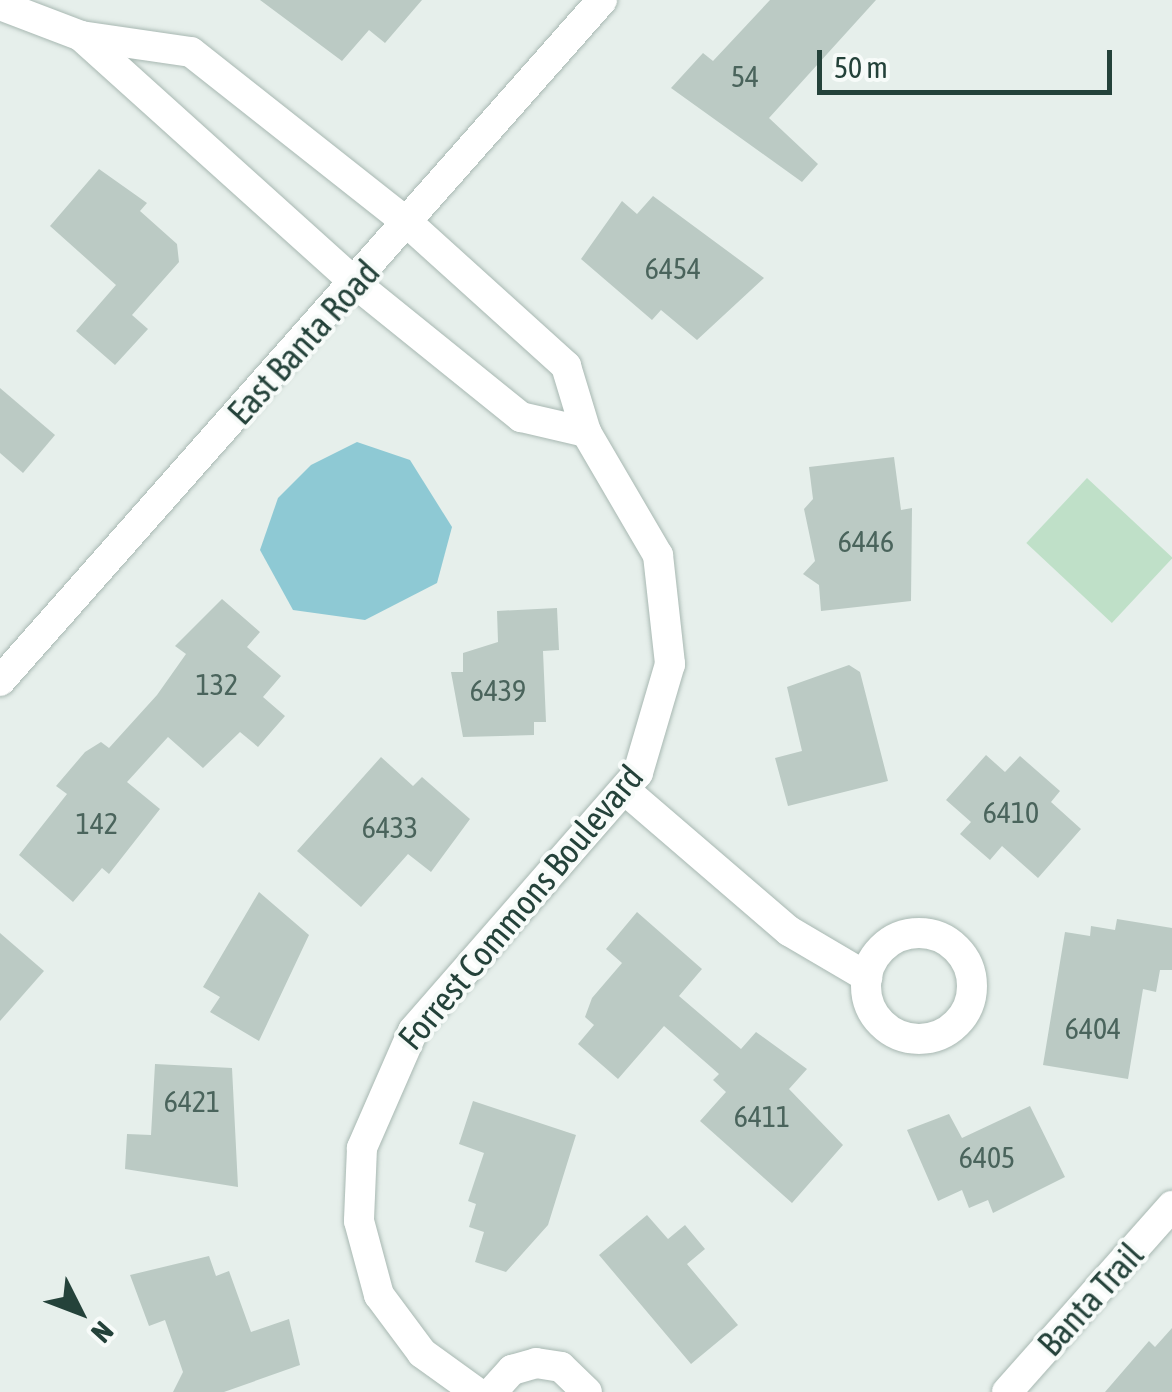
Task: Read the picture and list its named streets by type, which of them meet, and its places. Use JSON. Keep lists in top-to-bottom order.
{
  "streets": {
    "street": ["East Banta Road", "Forrest Commons Boulevard", "Banta Trail"]
  },
  "crossings": [
    ["East Banta Road", "Forrest Commons Boulevard"]
  ],
  "house_numbers": [
    "54",
    "6454",
    "6446",
    "132",
    "6439",
    "6410",
    "142",
    "6433",
    "6404",
    "6421",
    "6411",
    "6405"
  ],
  "scale_bar": "50 m",
  "north": "bottom right"
}
